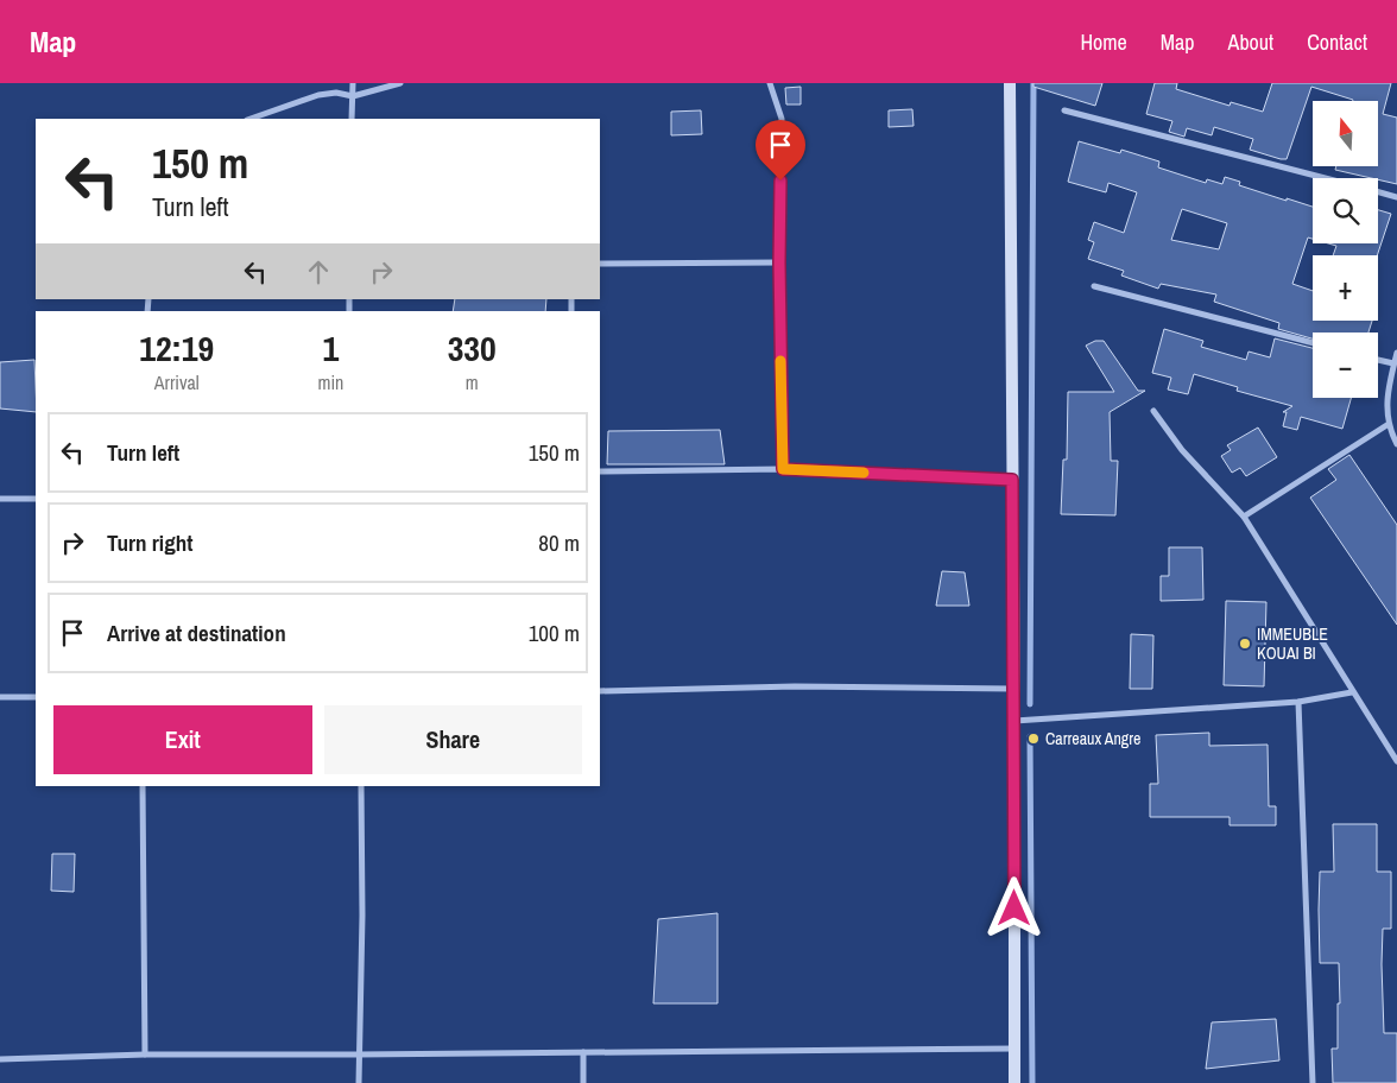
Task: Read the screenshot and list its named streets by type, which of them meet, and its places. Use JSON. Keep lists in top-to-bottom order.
{
  "places": ["IMMEUBLE KOUAI BI", "Carreaux Angre"],
  "north": "top",
  "page": {
    "header": "Map",
    "nav": [
      "Home",
      "Map",
      "About",
      "Contact"
    ],
    "map_buttons": ["+", "−"],
    "turn": ["150 m", "Turn left"],
    "eta": [
      "12:19",
      "Arrival",
      "1",
      "min",
      "330",
      "m"
    ],
    "list": [
      {
        "name": "Turn left",
        "value": "150 m"
      },
      {
        "name": "Turn right",
        "value": "80 m"
      },
      {
        "name": "Arrive at destination",
        "value": "100 m"
      }
    ],
    "buttons": ["Exit", "Share"]
  }
}
